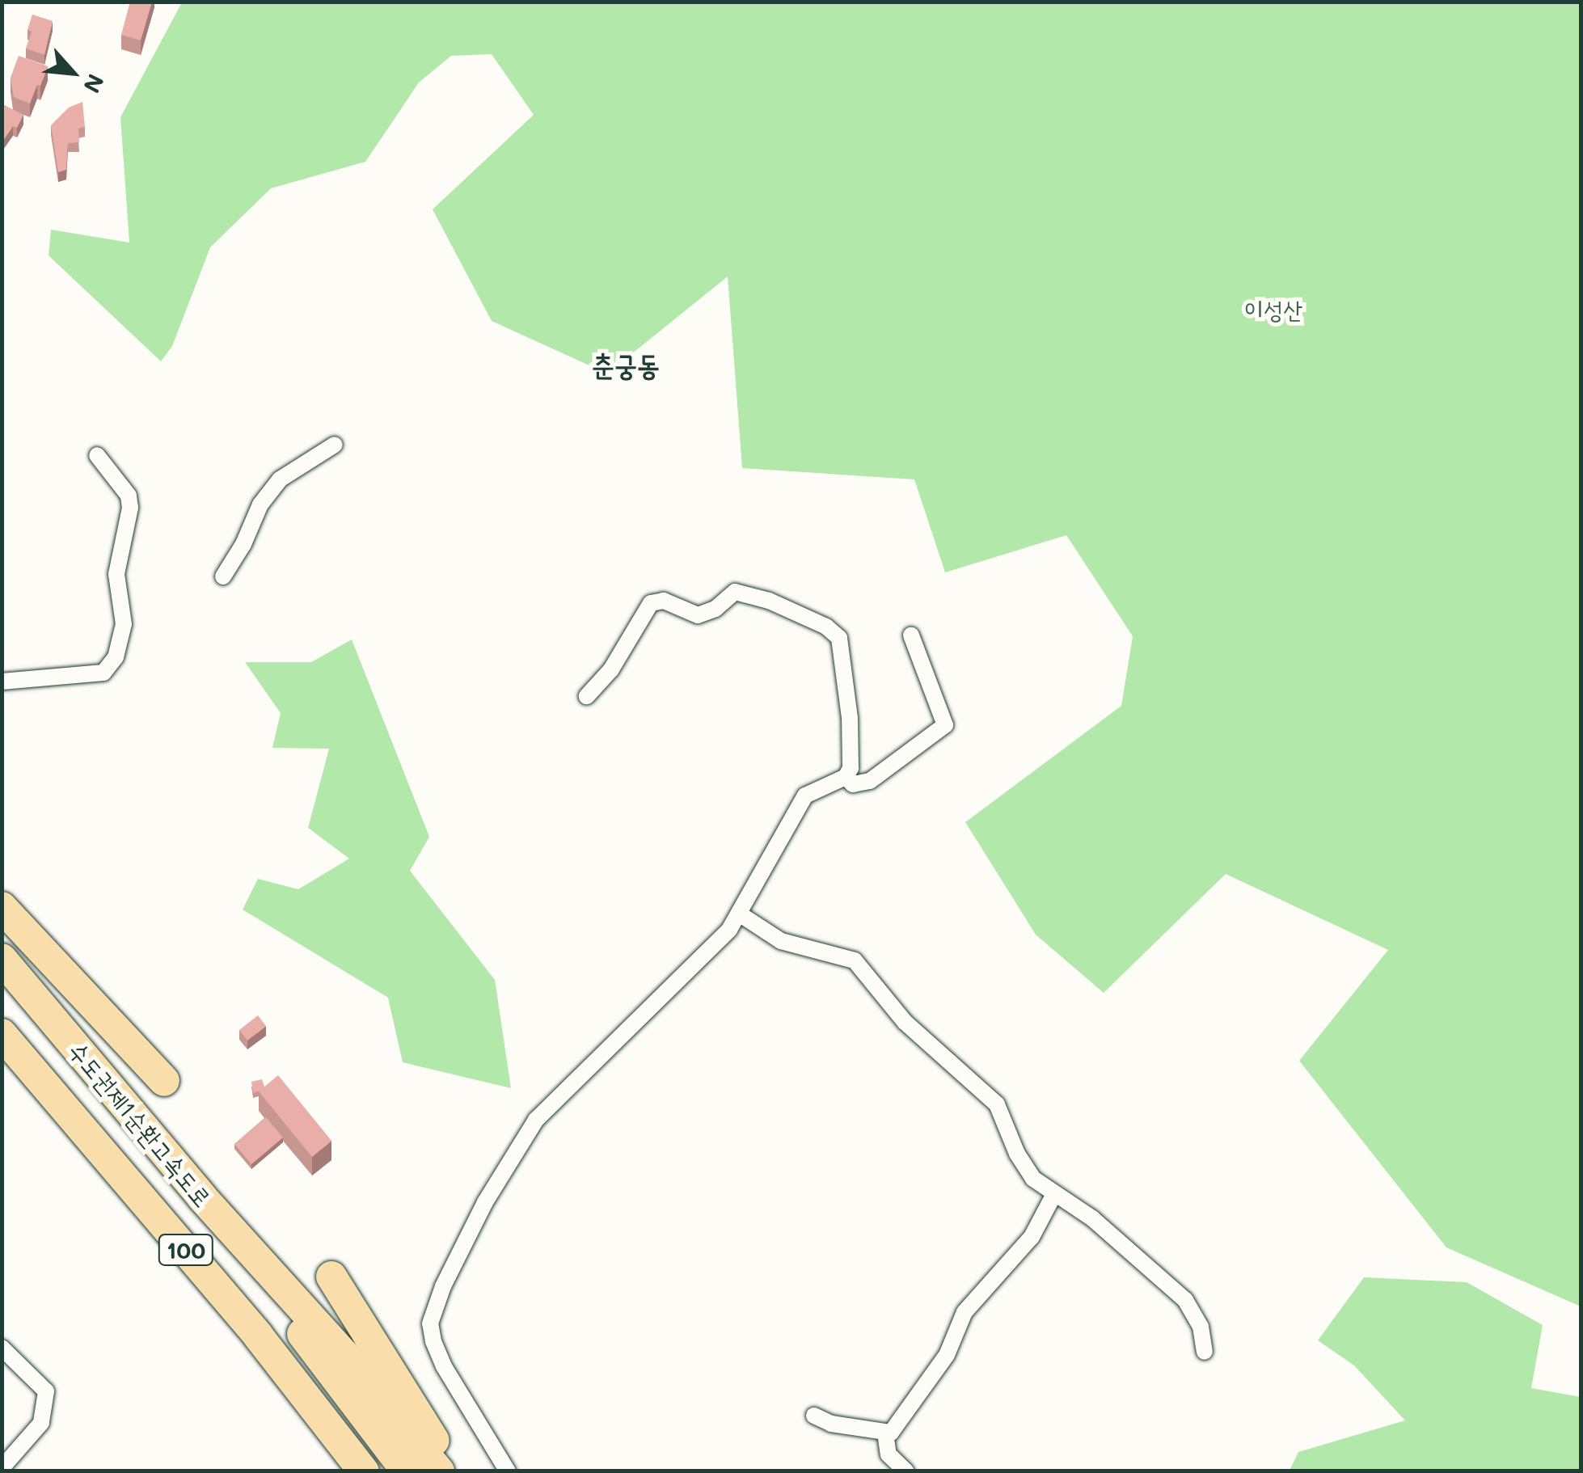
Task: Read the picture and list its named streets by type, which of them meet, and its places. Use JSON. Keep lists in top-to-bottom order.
{
  "streets": {
    "highway": ["수도권제1순환고속도로", "100"]
  },
  "districts": ["춘궁동"],
  "parks": ["이성산"],
  "north": "bottom right"
}
